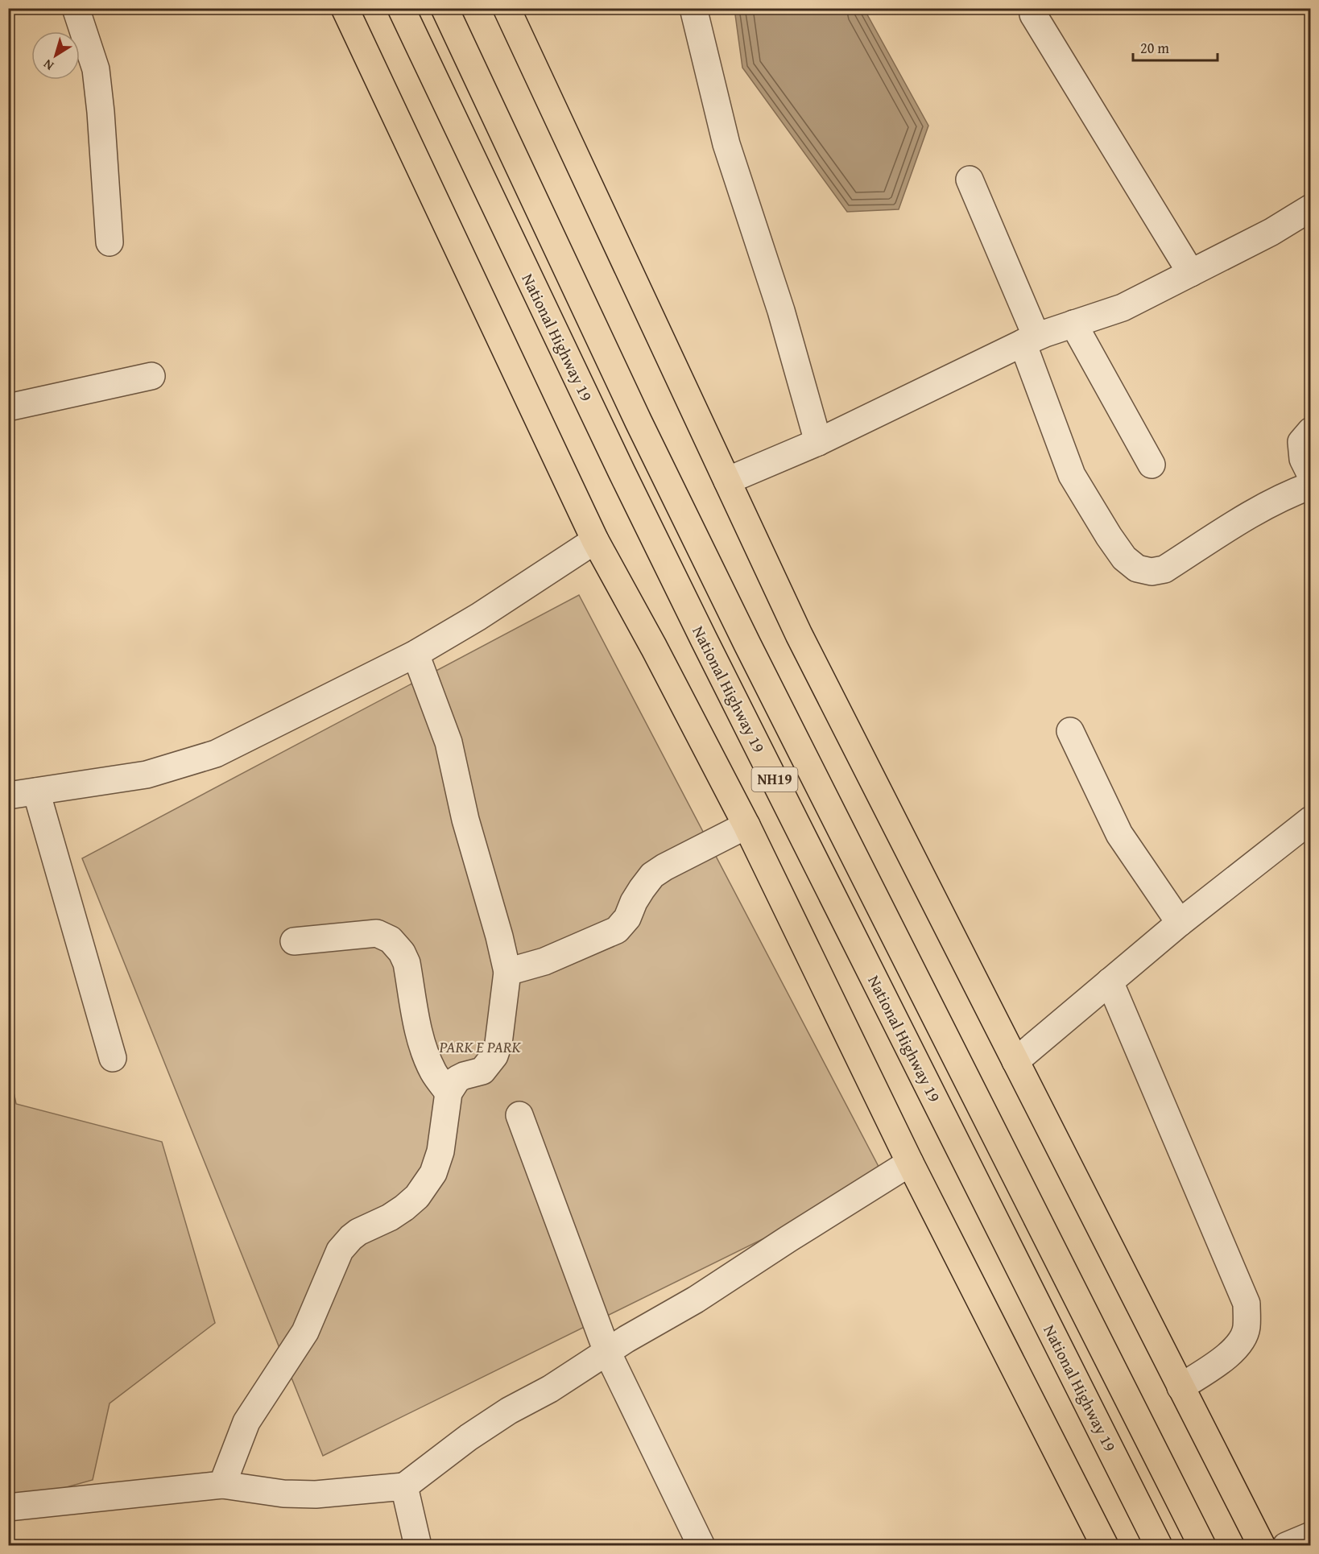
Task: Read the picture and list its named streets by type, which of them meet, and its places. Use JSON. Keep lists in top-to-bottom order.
{
  "streets": {
    "main road": ["National Highway 19", "NH19"]
  },
  "parks": ["PARK E PARK"],
  "scale_bar": "20 m",
  "north": "bottom left"
}
